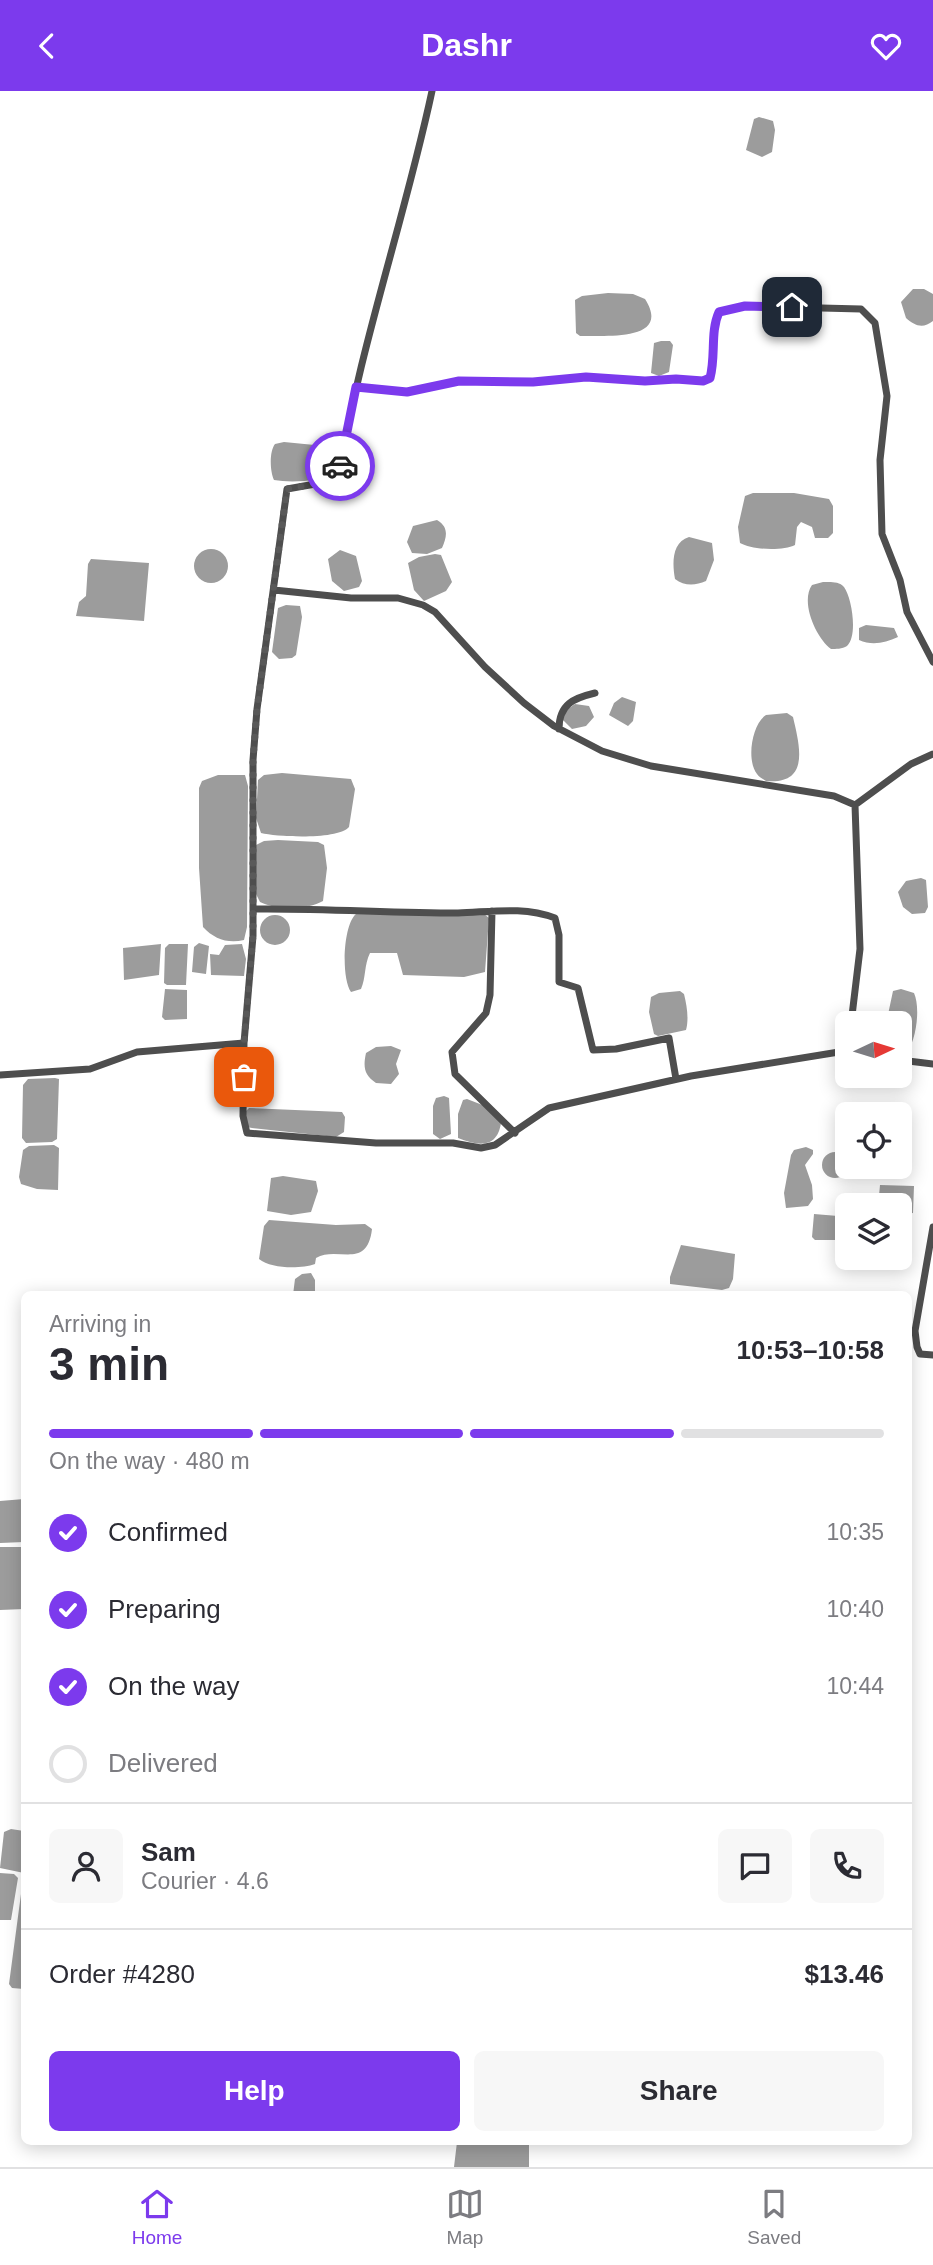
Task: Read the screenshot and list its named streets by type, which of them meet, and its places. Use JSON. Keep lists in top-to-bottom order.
{
  "north": "right",
  "page": {
    "header": "Dashr",
    "heading": ["3 min", "Arriving in", "10:53–10:58"],
    "panel": [
      "Sam",
      "Courier · 4.6",
      "Order #4280",
      "$13.46"
    ],
    "bar": "On the way · 480 m",
    "list": [
      ["Confirmed", "10:35"],
      ["Preparing", "10:40"],
      ["On the way", "10:44"],
      "Delivered"
    ],
    "buttons": ["Help", "Share"],
    "tabs": ["Home", "Map", "Saved"]
  }
}
